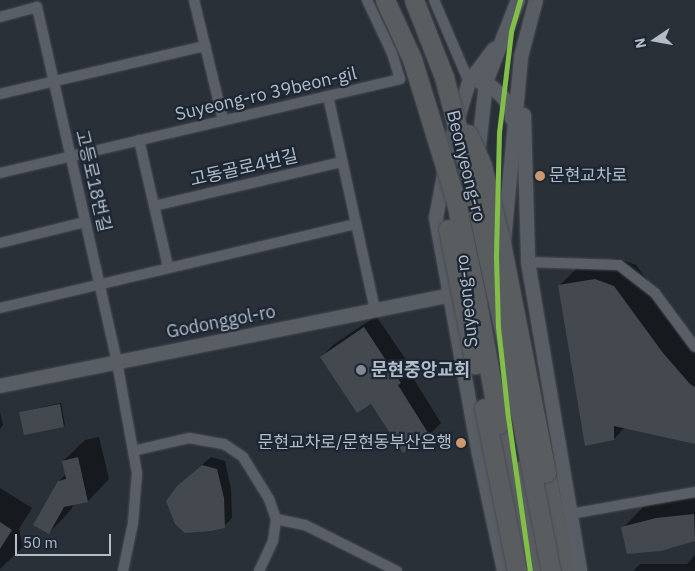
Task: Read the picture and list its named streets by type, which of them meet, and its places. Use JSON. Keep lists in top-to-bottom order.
{
  "streets": {
    "highway": ["Beonyeong-ro"],
    "main road": ["Suyeong-ro", "Godonggol-ro"],
    "street": ["Suyeong-ro 39beon-gil", "고동골로4번길", "고등로18번길"]
  },
  "crossings": [
    ["Suyeong-ro 39beon-gil", "고등로18번길"],
    ["고등로18번길", "Godonggol-ro"]
  ],
  "places": ["문현교차로", "문현중앙교회", "문현교차로/문현동부산은행"],
  "scale_bar": "50 m",
  "north": "left"
}
